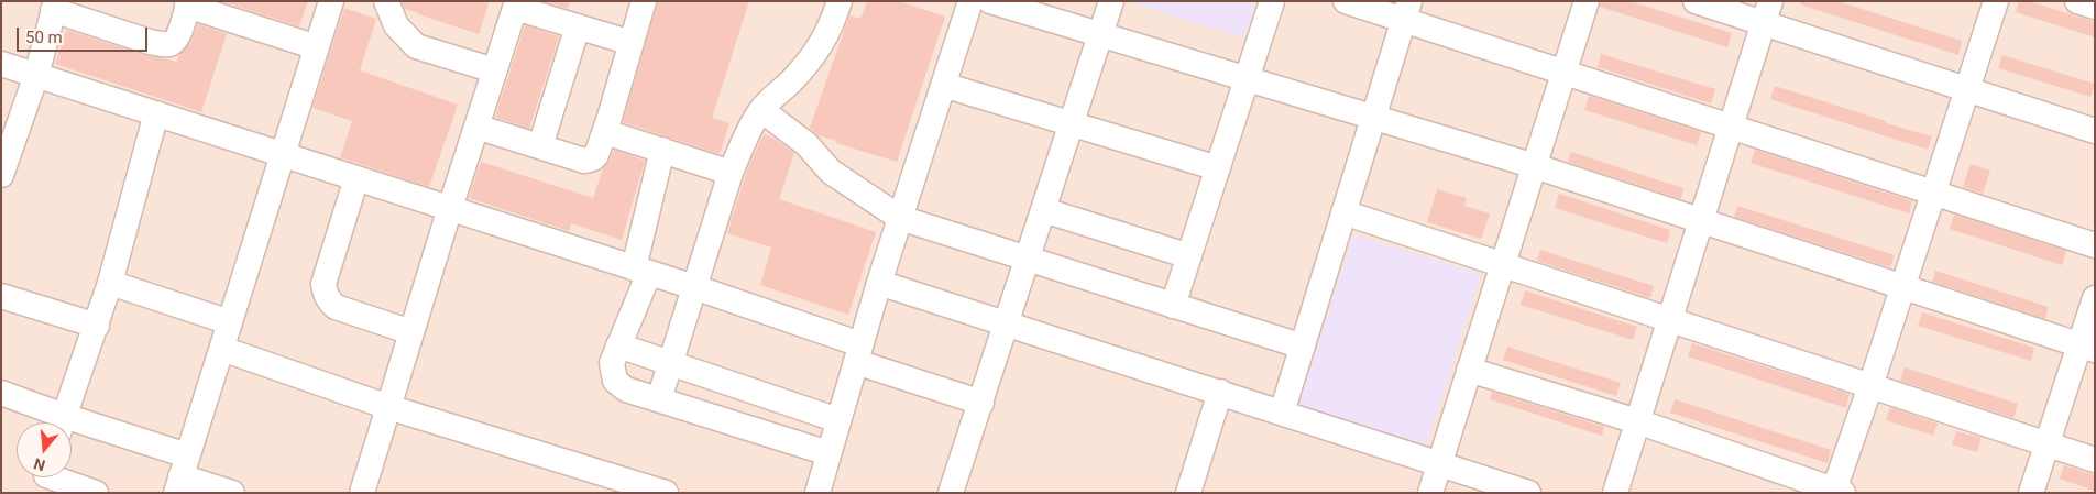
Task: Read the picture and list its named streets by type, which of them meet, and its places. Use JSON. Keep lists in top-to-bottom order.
{
  "scale_bar": "50 m",
  "north": "bottom"
}
